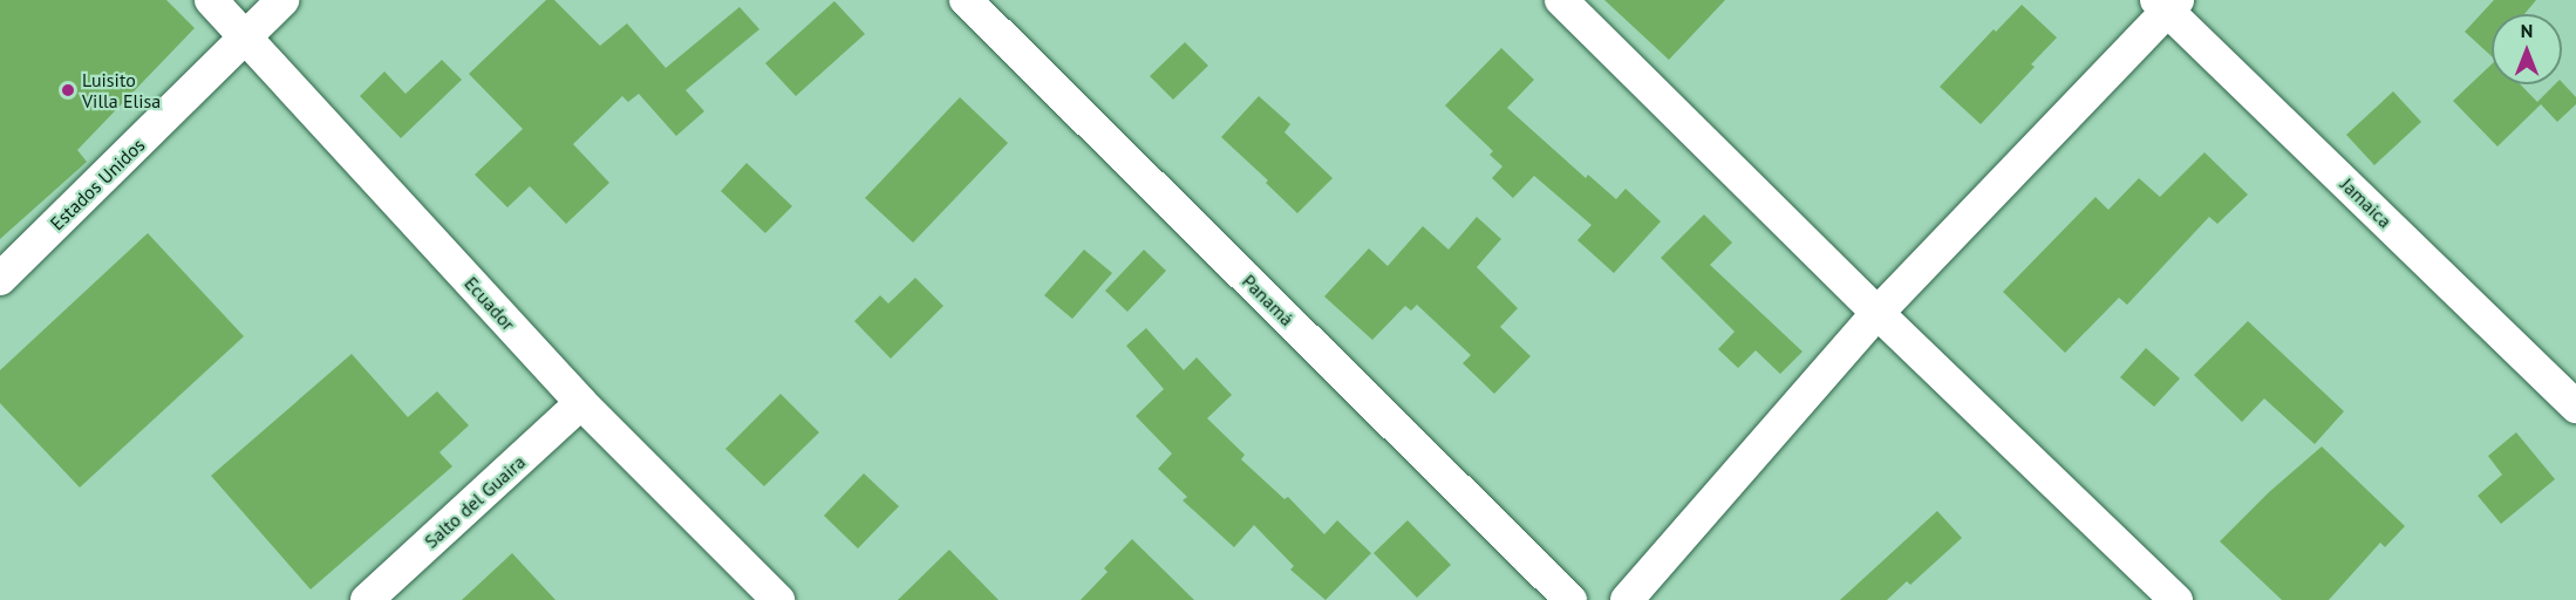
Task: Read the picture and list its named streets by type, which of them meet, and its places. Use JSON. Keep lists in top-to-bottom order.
{
  "streets": {
    "street": [
      "Estados Unidos",
      "Jamaica",
      "Panamá",
      "Ecuador",
      "Salto del Guaira"
    ]
  },
  "crossings": [
    ["Estados Unidos", "Ecuador"],
    ["Ecuador", "Salto del Guaira"]
  ],
  "places": ["Luisito Villa Elisa"],
  "north": "top"
}
